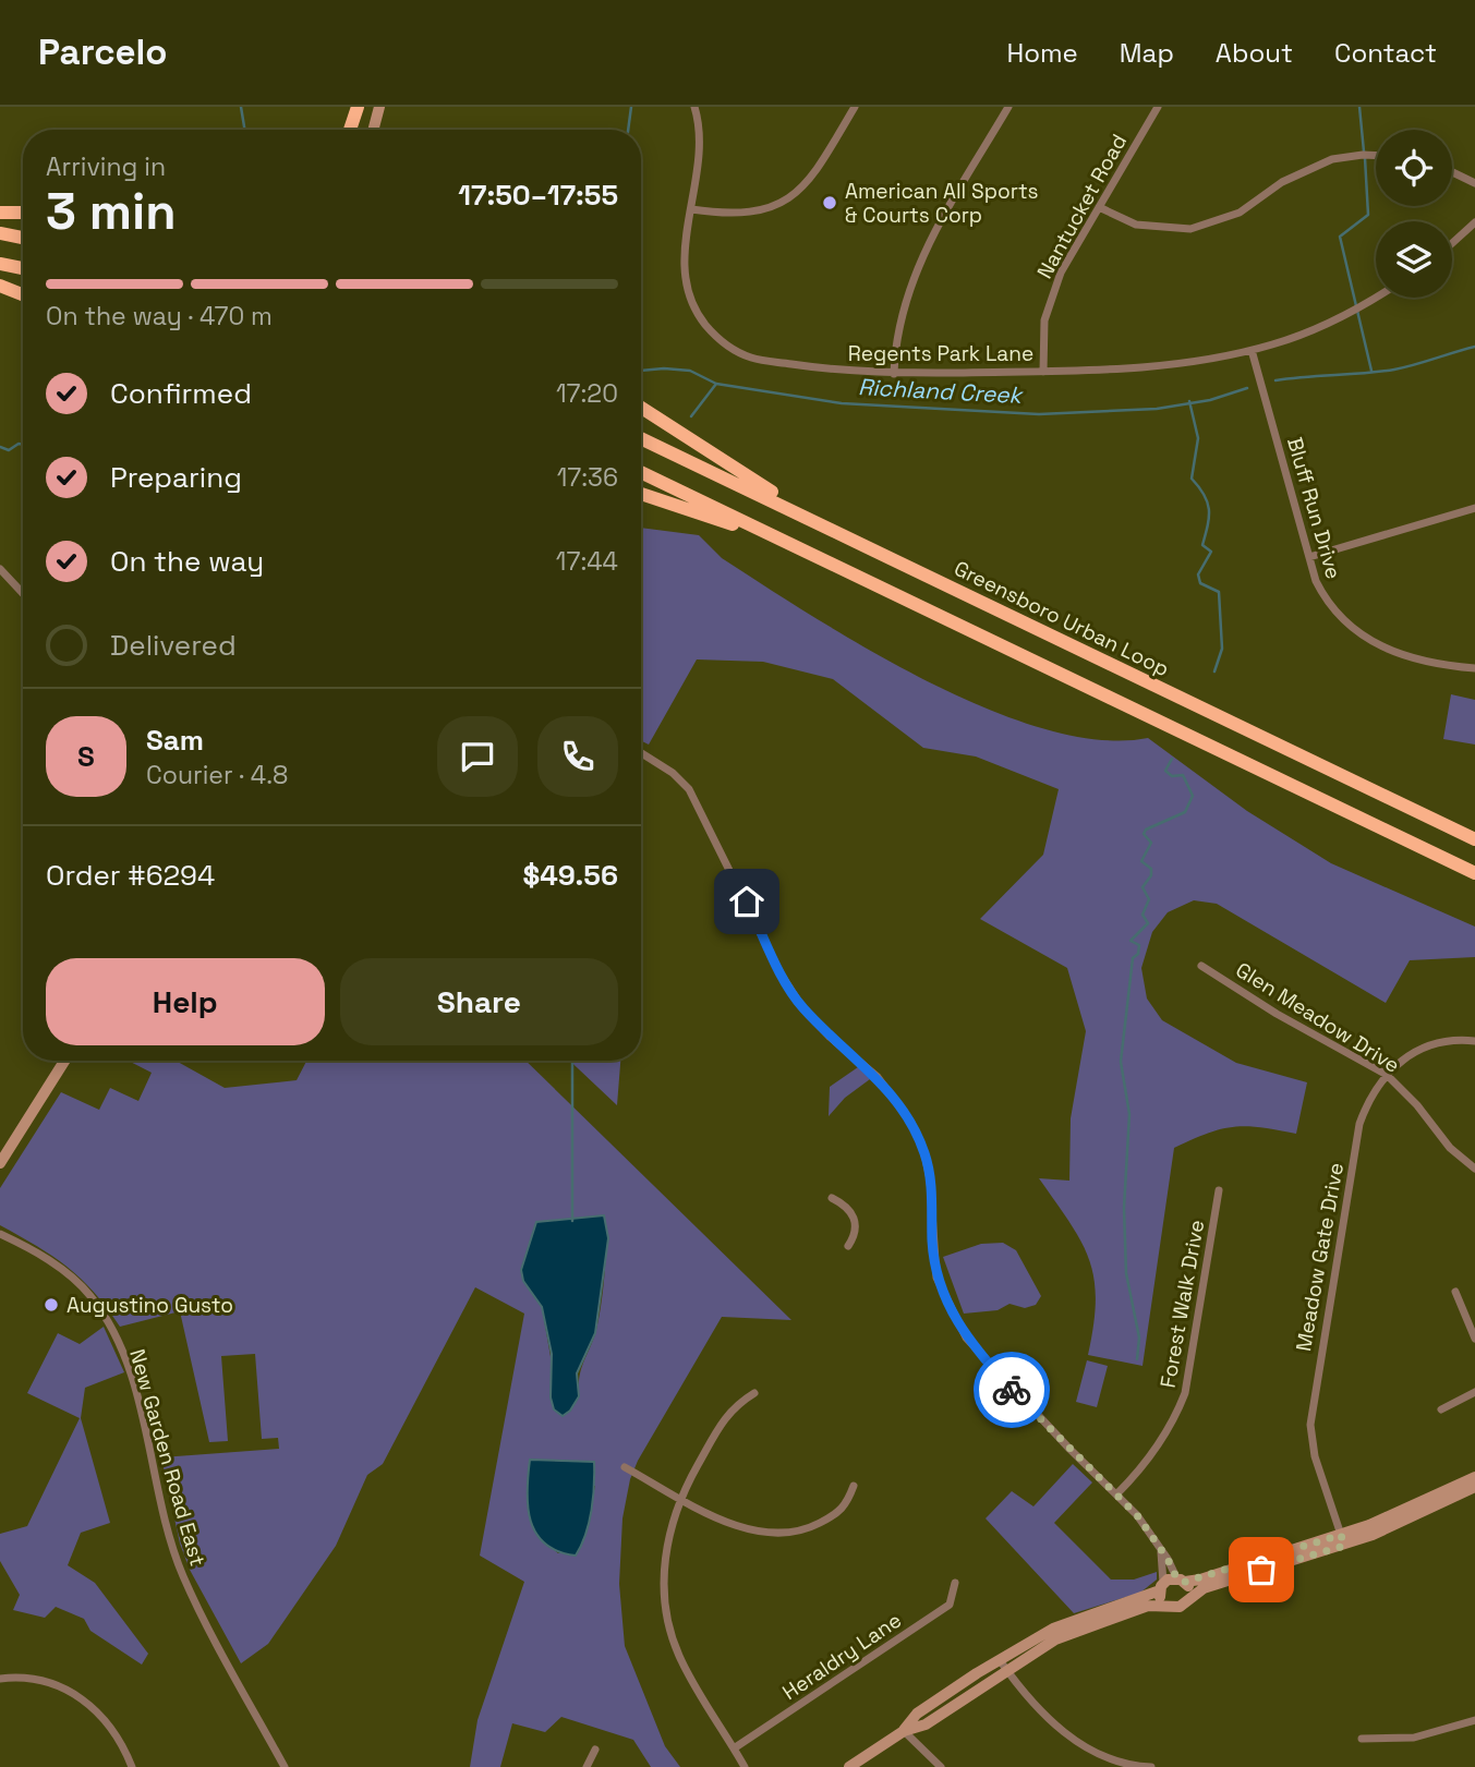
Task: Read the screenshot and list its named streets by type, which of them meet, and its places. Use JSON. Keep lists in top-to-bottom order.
{
  "streets": {
    "highway": ["Greensboro Urban Loop"],
    "street": [
      "Nantucket Road",
      "Regents Park Lane",
      "Bluff Run Drive",
      "Glen Meadow Drive",
      "Meadow Gate Drive",
      "Forest Walk Drive",
      "New Garden Road East",
      "Heraldry Lane"
    ]
  },
  "crossings": [
    ["Nantucket Road", "Regents Park Lane"],
    ["Regents Park Lane", "Bluff Run Drive"],
    ["Glen Meadow Drive", "Meadow Gate Drive"]
  ],
  "water": ["Richland Creek"],
  "places": ["American All Sports & Courts Corp", "Augustino Gusto"],
  "page": {
    "header": "Parcelo",
    "nav": [
      "Home",
      "Map",
      "About",
      "Contact"
    ],
    "heading": ["3 min", "Arriving in", "17:50–17:55"],
    "panel": [
      "Sam",
      "Courier · 4.8",
      "Order #6294",
      "$49.56"
    ],
    "bar": "On the way · 470 m",
    "list": [
      ["Confirmed", "17:20"],
      ["Preparing", "17:36"],
      ["On the way", "17:44"],
      "Delivered"
    ],
    "round": "S",
    "buttons": ["Help", "Share"]
  }
}
